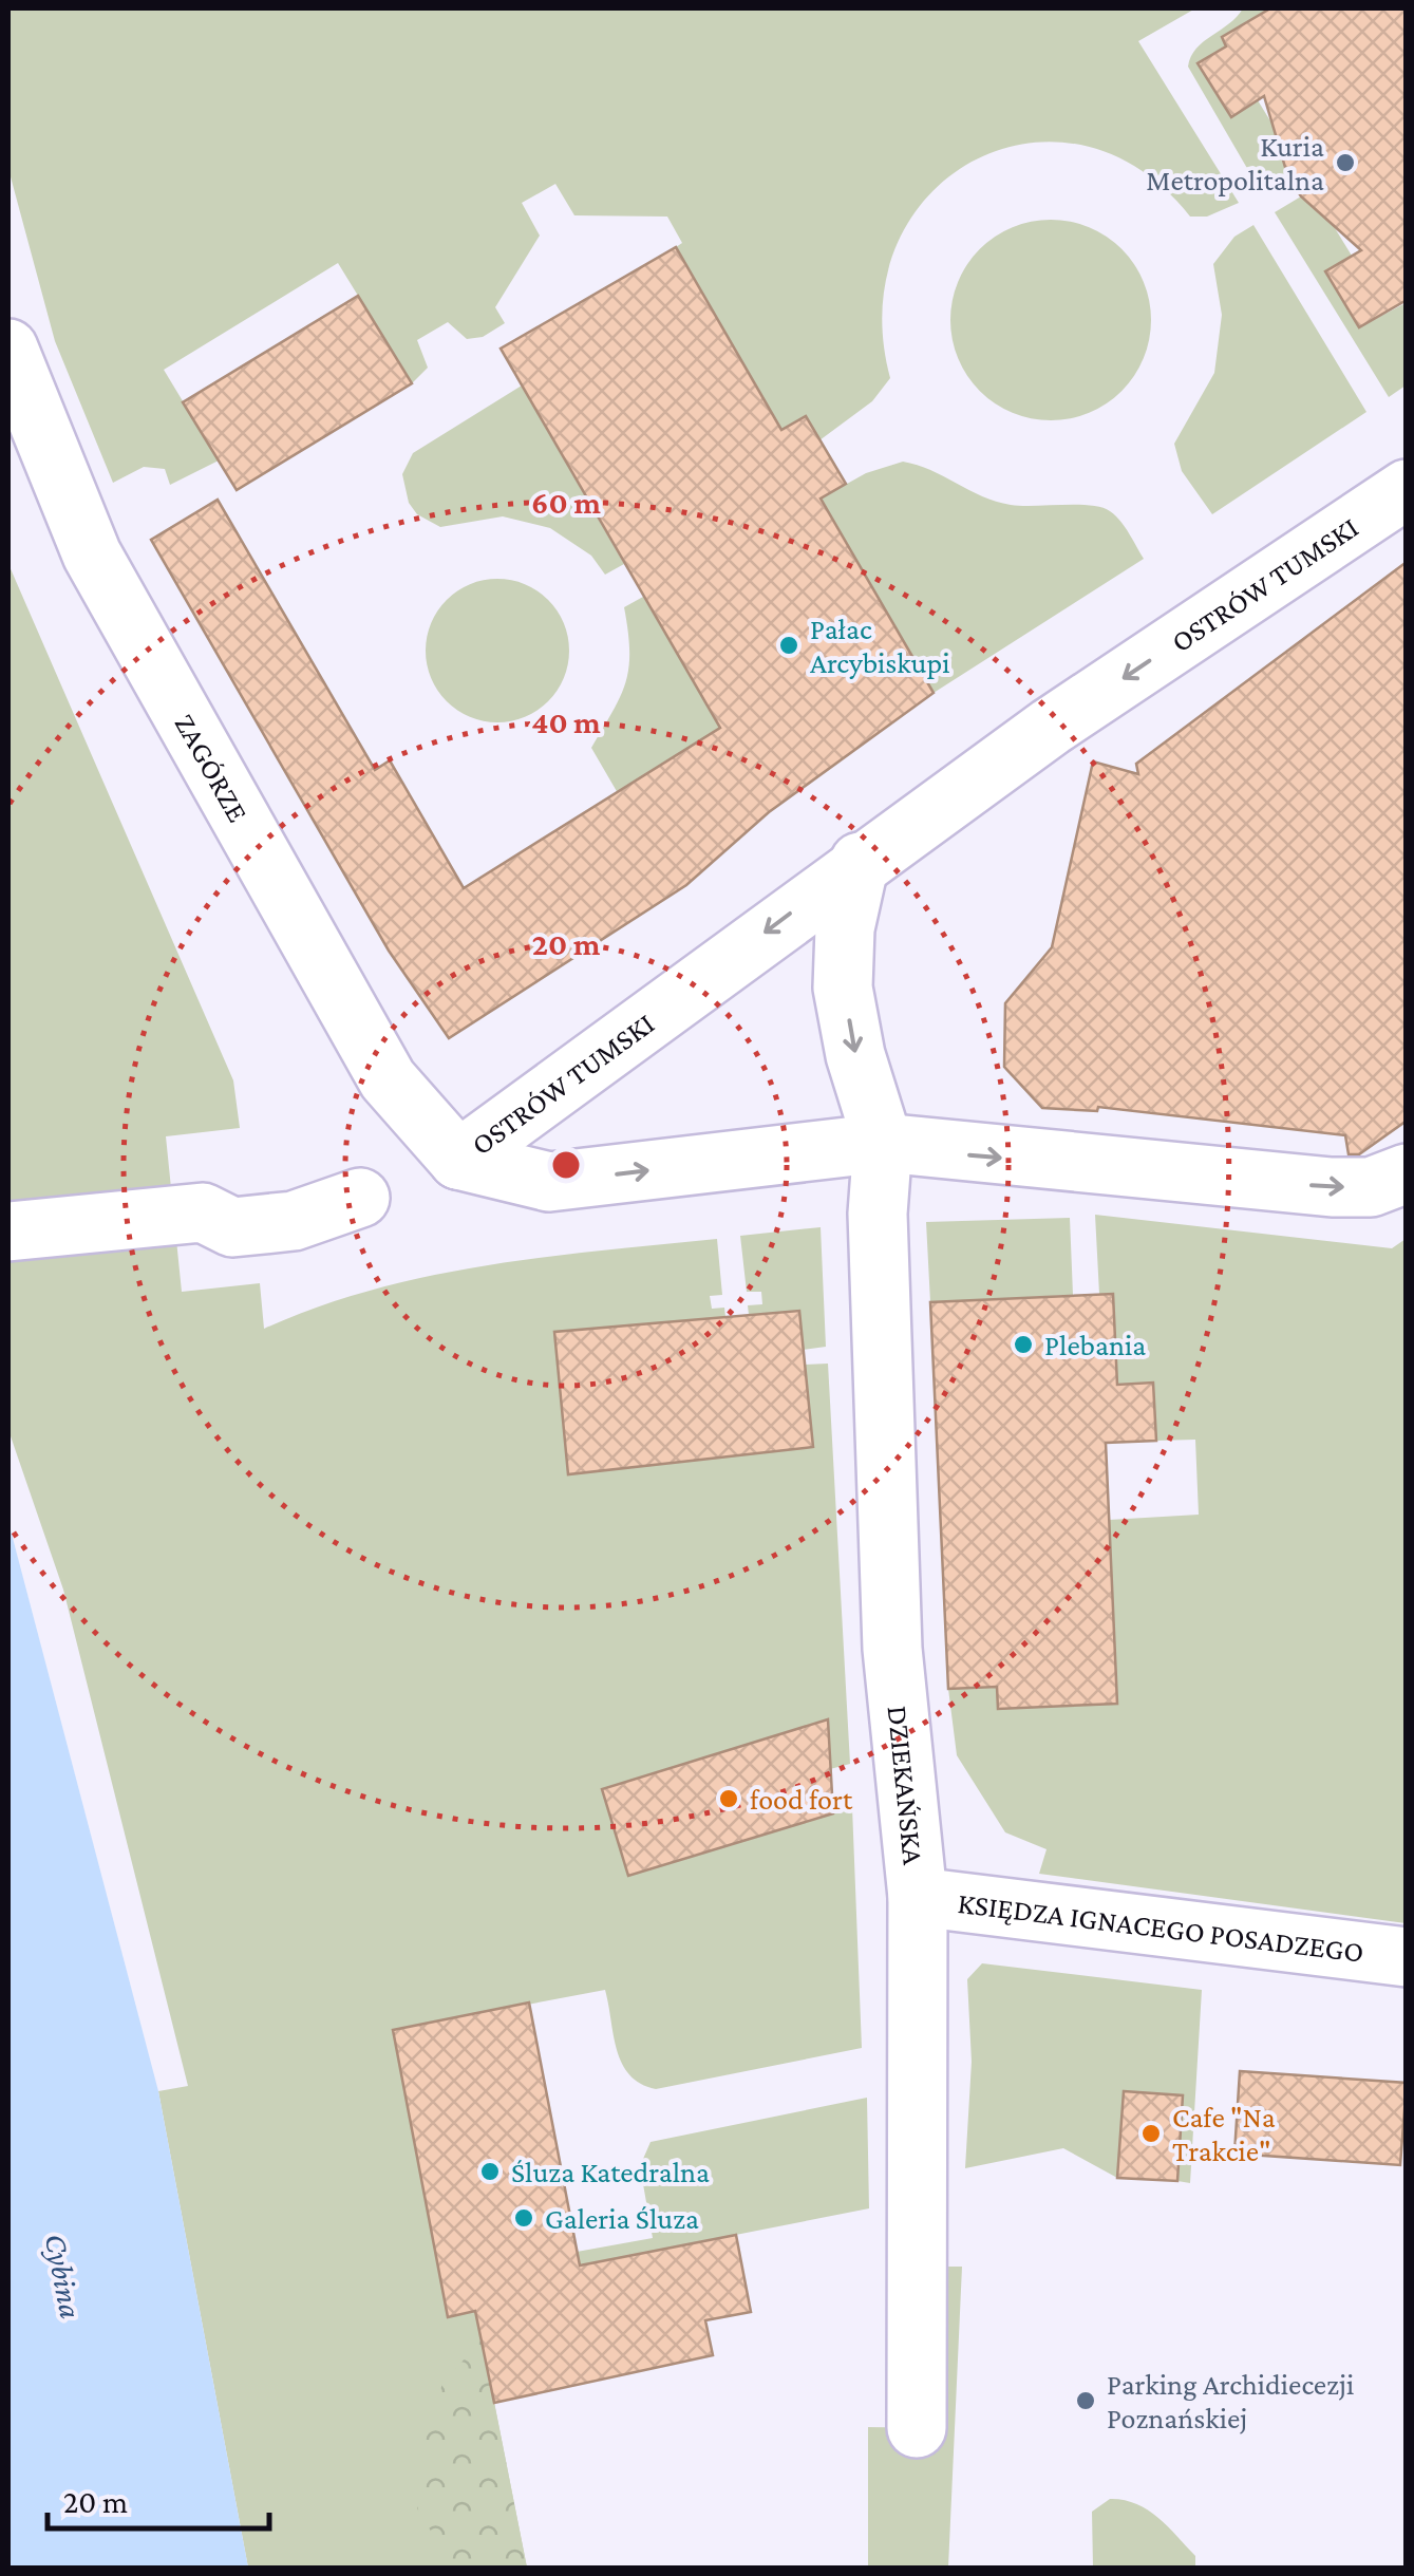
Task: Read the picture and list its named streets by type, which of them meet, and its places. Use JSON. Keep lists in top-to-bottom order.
{
  "streets": {
    "street": [
      "OSTRÓW TUMSKI",
      "ZAGÓRZE",
      "DZIEKAŃSKA",
      "KSIĘDZA IGNACEGO POSADZEGO"
    ]
  },
  "crossings": [
    ["OSTRÓW TUMSKI", "ZAGÓRZE"],
    ["OSTRÓW TUMSKI", "DZIEKAŃSKA"],
    ["DZIEKAŃSKA", "KSIĘDZA IGNACEGO POSADZEGO"]
  ],
  "water": ["Cybina"],
  "places": [
    "Kuria Metropolitalna",
    "Pałac Arcybiskupi",
    "Plebania",
    "food fort",
    "Cafe \"Na Trakcie\"",
    "Śluza Katedralna",
    "Galeria Śluza",
    "Parking Archidiecezji Poznańskiej"
  ],
  "scale_bar": "20 m",
  "rings": ["60 m", "40 m", "20 m"]
}
